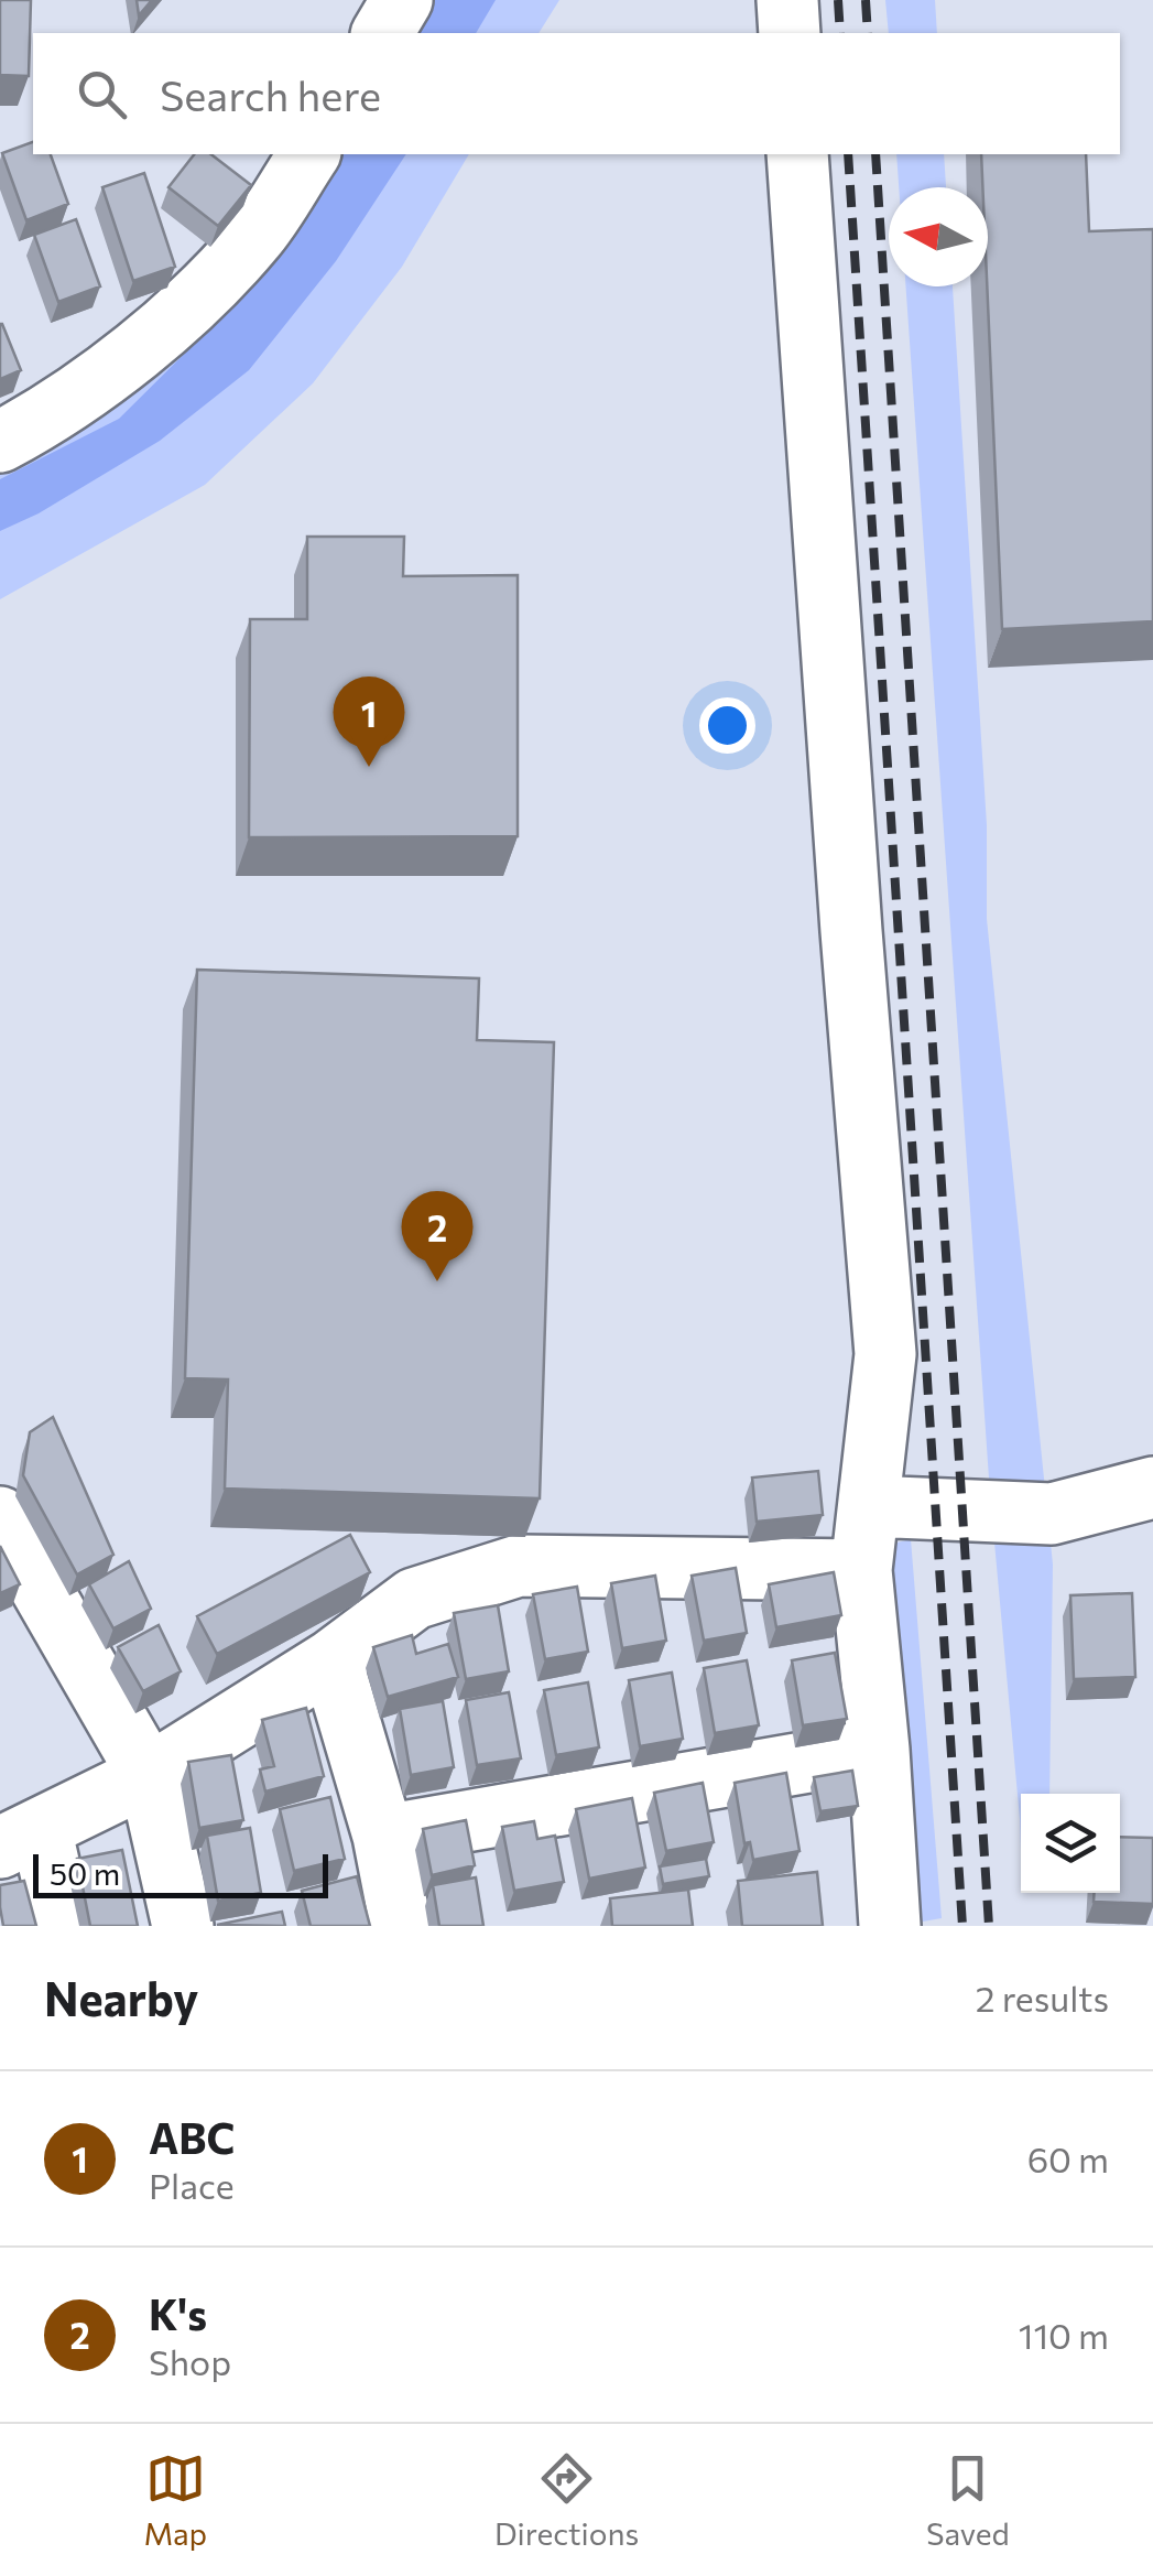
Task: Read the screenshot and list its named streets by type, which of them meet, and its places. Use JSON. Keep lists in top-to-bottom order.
{
  "scale_bar": "50 m",
  "north": "left",
  "page": {
    "search": "Search here",
    "pins": ["1", "2"],
    "scale": "50 m",
    "heading": ["Nearby", "2 results"],
    "list": [
      {
        "mark": "1",
        "name": "ABC",
        "note": "Place",
        "value": "60 m"
      },
      {
        "mark": "2",
        "name": "K's",
        "note": "Shop",
        "value": "110 m"
      }
    ],
    "nav": ["Map", "Directions", "Saved"]
  }
}
